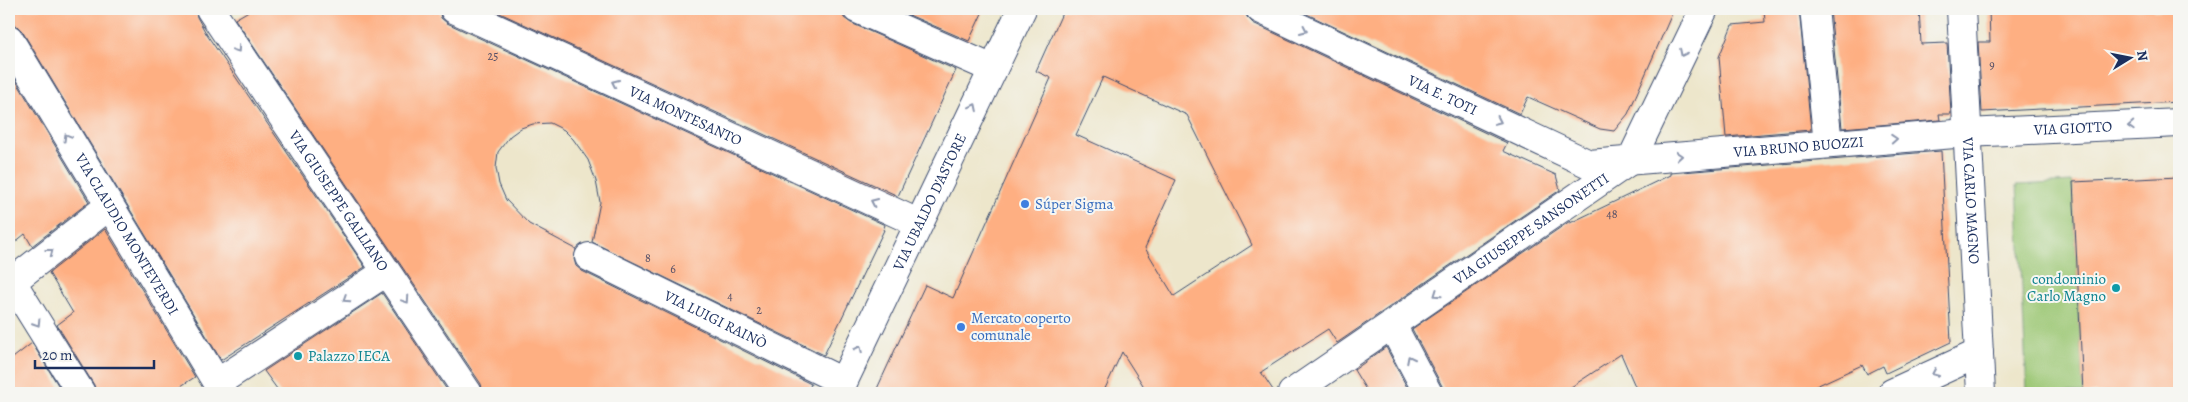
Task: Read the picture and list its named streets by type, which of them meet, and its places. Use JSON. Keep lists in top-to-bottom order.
{
  "streets": {
    "street": [
      "VIA E. TOTI",
      "VIA MONTESANTO",
      "VIA GIOTTO",
      "VIA BRUNO BUOZZI",
      "VIA GIUSEPPE GALLIANO",
      "VIA UBALDO D'ASTORE",
      "VIA CARLO MAGNO",
      "VIA GIUSEPPE SANSONETTI",
      "VIA CLAUDIO MONTEVERDI",
      "VIA LUIGI RAINÒ"
    ]
  },
  "crossings": [
    ["VIA E. TOTI", "VIA BRUNO BUOZZI"],
    ["VIA E. TOTI", "VIA GIUSEPPE SANSONETTI"],
    ["VIA MONTESANTO", "VIA UBALDO D'ASTORE"],
    ["VIA GIOTTO", "VIA BRUNO BUOZZI"],
    ["VIA GIOTTO", "VIA CARLO MAGNO"],
    ["VIA BRUNO BUOZZI", "VIA CARLO MAGNO"],
    ["VIA BRUNO BUOZZI", "VIA GIUSEPPE SANSONETTI"],
    ["VIA GIUSEPPE GALLIANO", "VIA CLAUDIO MONTEVERDI"],
    ["VIA UBALDO D'ASTORE", "VIA LUIGI RAINÒ"]
  ],
  "one_way": [
    "VIA E. TOTI",
    "VIA MONTESANTO",
    "VIA GIOTTO",
    "VIA BRUNO BUOZZI",
    "VIA GIUSEPPE GALLIANO",
    "VIA UBALDO D'ASTORE",
    "VIA GIUSEPPE SANSONETTI"
  ],
  "places": [
    "Súper Sigma",
    "condominio Carlo Magno",
    "Mercato coperto comunale",
    "Palazzo IECA"
  ],
  "house_numbers": [
    "25",
    "9",
    "48",
    "8",
    "6",
    "4",
    "2"
  ],
  "scale_bar": "20 m",
  "north": "right"
}
